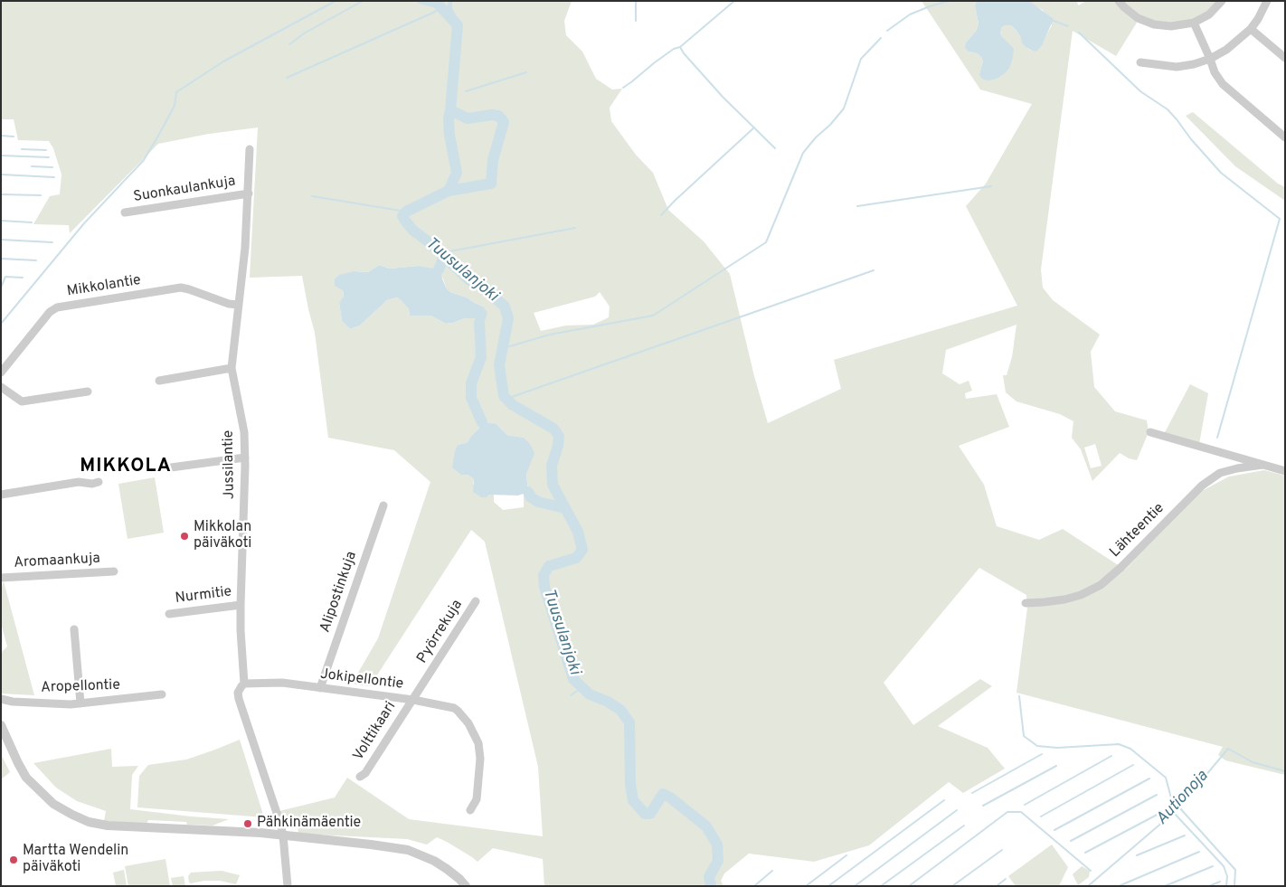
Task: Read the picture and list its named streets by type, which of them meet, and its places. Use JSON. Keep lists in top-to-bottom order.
{
  "streets": {
    "street": [
      "Suonkaulankuja",
      "Mikkolantie",
      "Jussilantie",
      "Lähteentie",
      "Aromaankuja",
      "Alipostinkuja",
      "Nurmitie",
      "Pyörrekuja",
      "Jokipellontie",
      "Aropellontie",
      "Volttikaari"
    ]
  },
  "crossings": [
    ["Suonkaulankuja", "Jussilantie"],
    ["Mikkolantie", "Jussilantie"],
    ["Jussilantie", "Nurmitie"],
    ["Jussilantie", "Jokipellontie"],
    ["Alipostinkuja", "Jokipellontie"],
    ["Pyörrekuja", "Jokipellontie"],
    ["Pyörrekuja", "Volttikaari"],
    ["Jokipellontie", "Volttikaari"]
  ],
  "districts": ["MIKKOLA"],
  "water": ["Tuusulanjoki", "Autionoja"],
  "places": ["Mikkolan päiväkoti", "Pähkinämäentie", "Martta Wendelin päiväkoti"]
}
